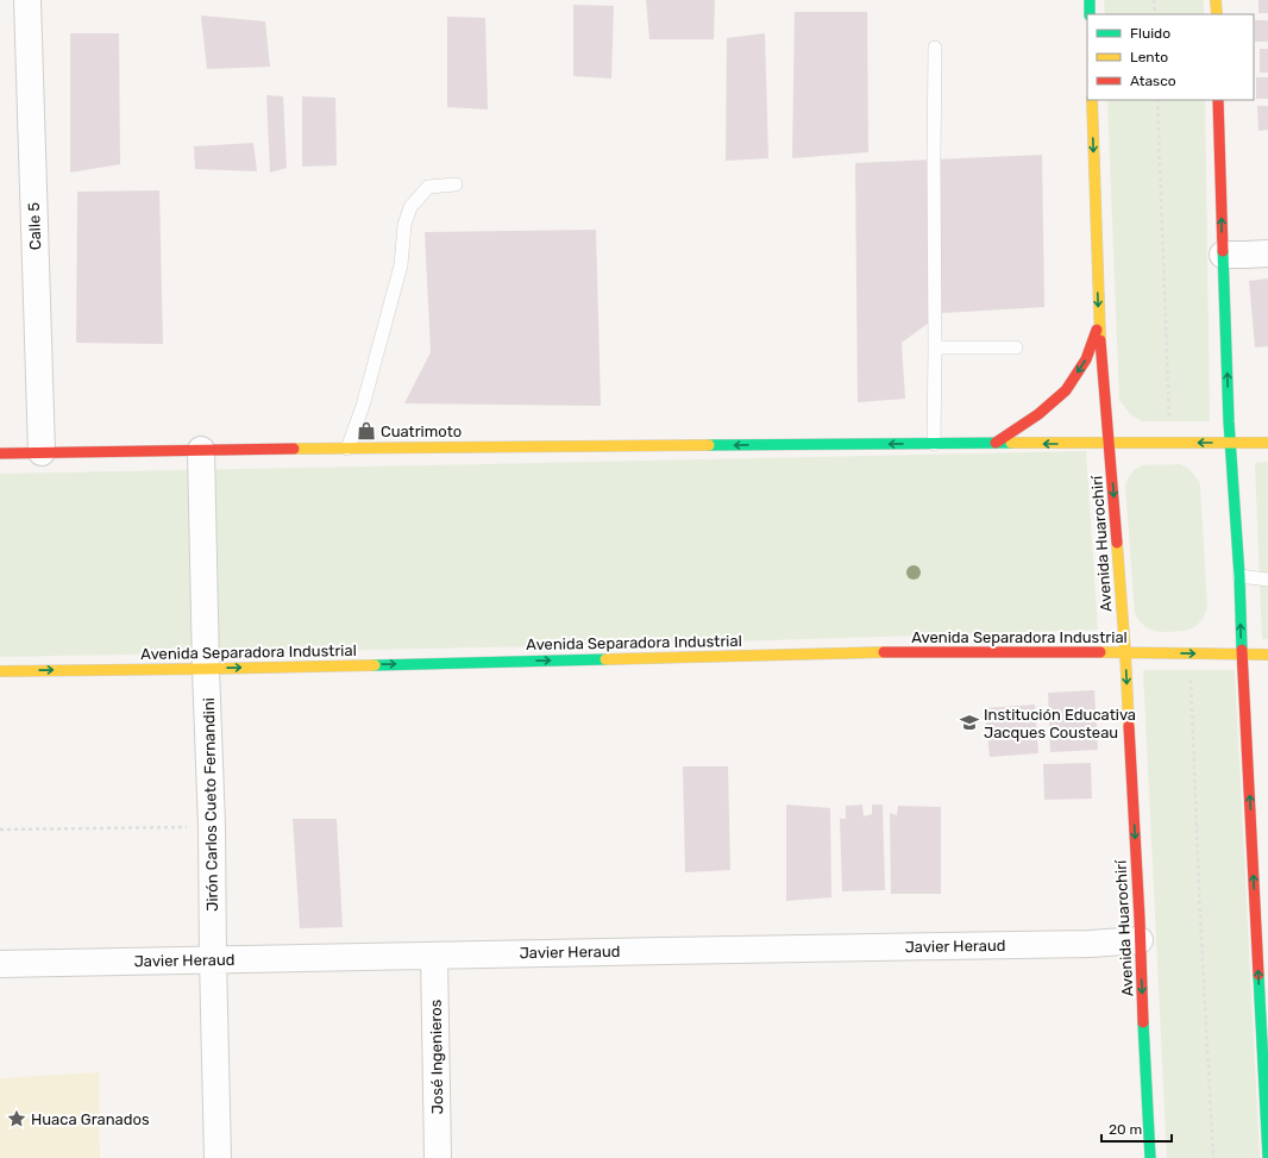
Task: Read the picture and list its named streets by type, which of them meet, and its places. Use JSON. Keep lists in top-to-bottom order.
{
  "streets": {
    "main road": ["Avenida Huarochirí", "Avenida Separadora Industrial"],
    "street": [
      "Calle 5",
      "Jirón Carlos Cueto Fernandini",
      "Javier Heraud",
      "José Ingenieros"
    ]
  },
  "crossings": [
    ["Avenida Huarochirí", "Avenida Separadora Industrial"],
    ["Avenida Huarochirí", "Javier Heraud"],
    ["Avenida Separadora Industrial", "Jirón Carlos Cueto Fernandini"],
    ["Jirón Carlos Cueto Fernandini", "Javier Heraud"],
    ["Javier Heraud", "José Ingenieros"]
  ],
  "one_way": ["Avenida Huarochirí", "Avenida Separadora Industrial"],
  "places": {
    "shop": ["Cuatrimoto"],
    "school or university": ["Institución Educativa Jacques Cousteau"],
    "place": ["Huaca Granados"]
  },
  "legend": ["Fluido", "Lento", "Atasco"],
  "scale_bar": "20 m"
}
